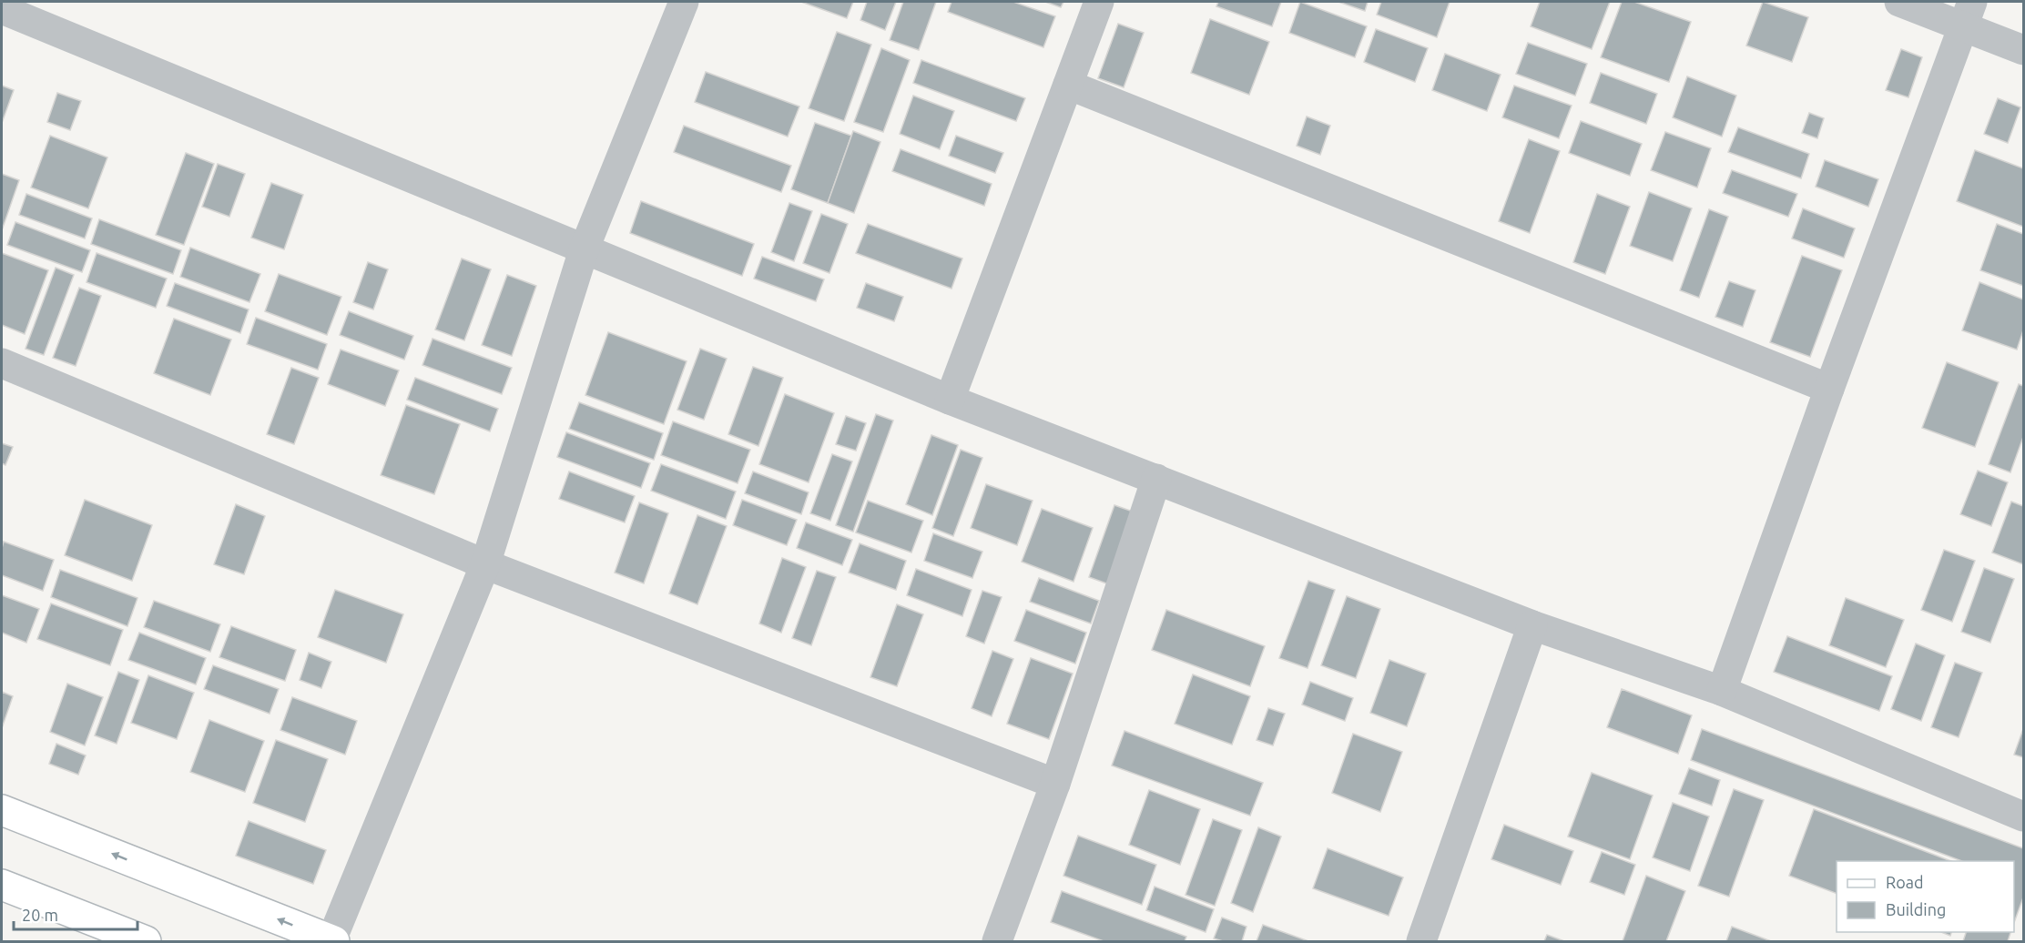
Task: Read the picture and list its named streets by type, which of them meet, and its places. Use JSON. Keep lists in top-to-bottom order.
{
  "legend": ["Road", "Building"],
  "scale_bar": "20 m"
}
